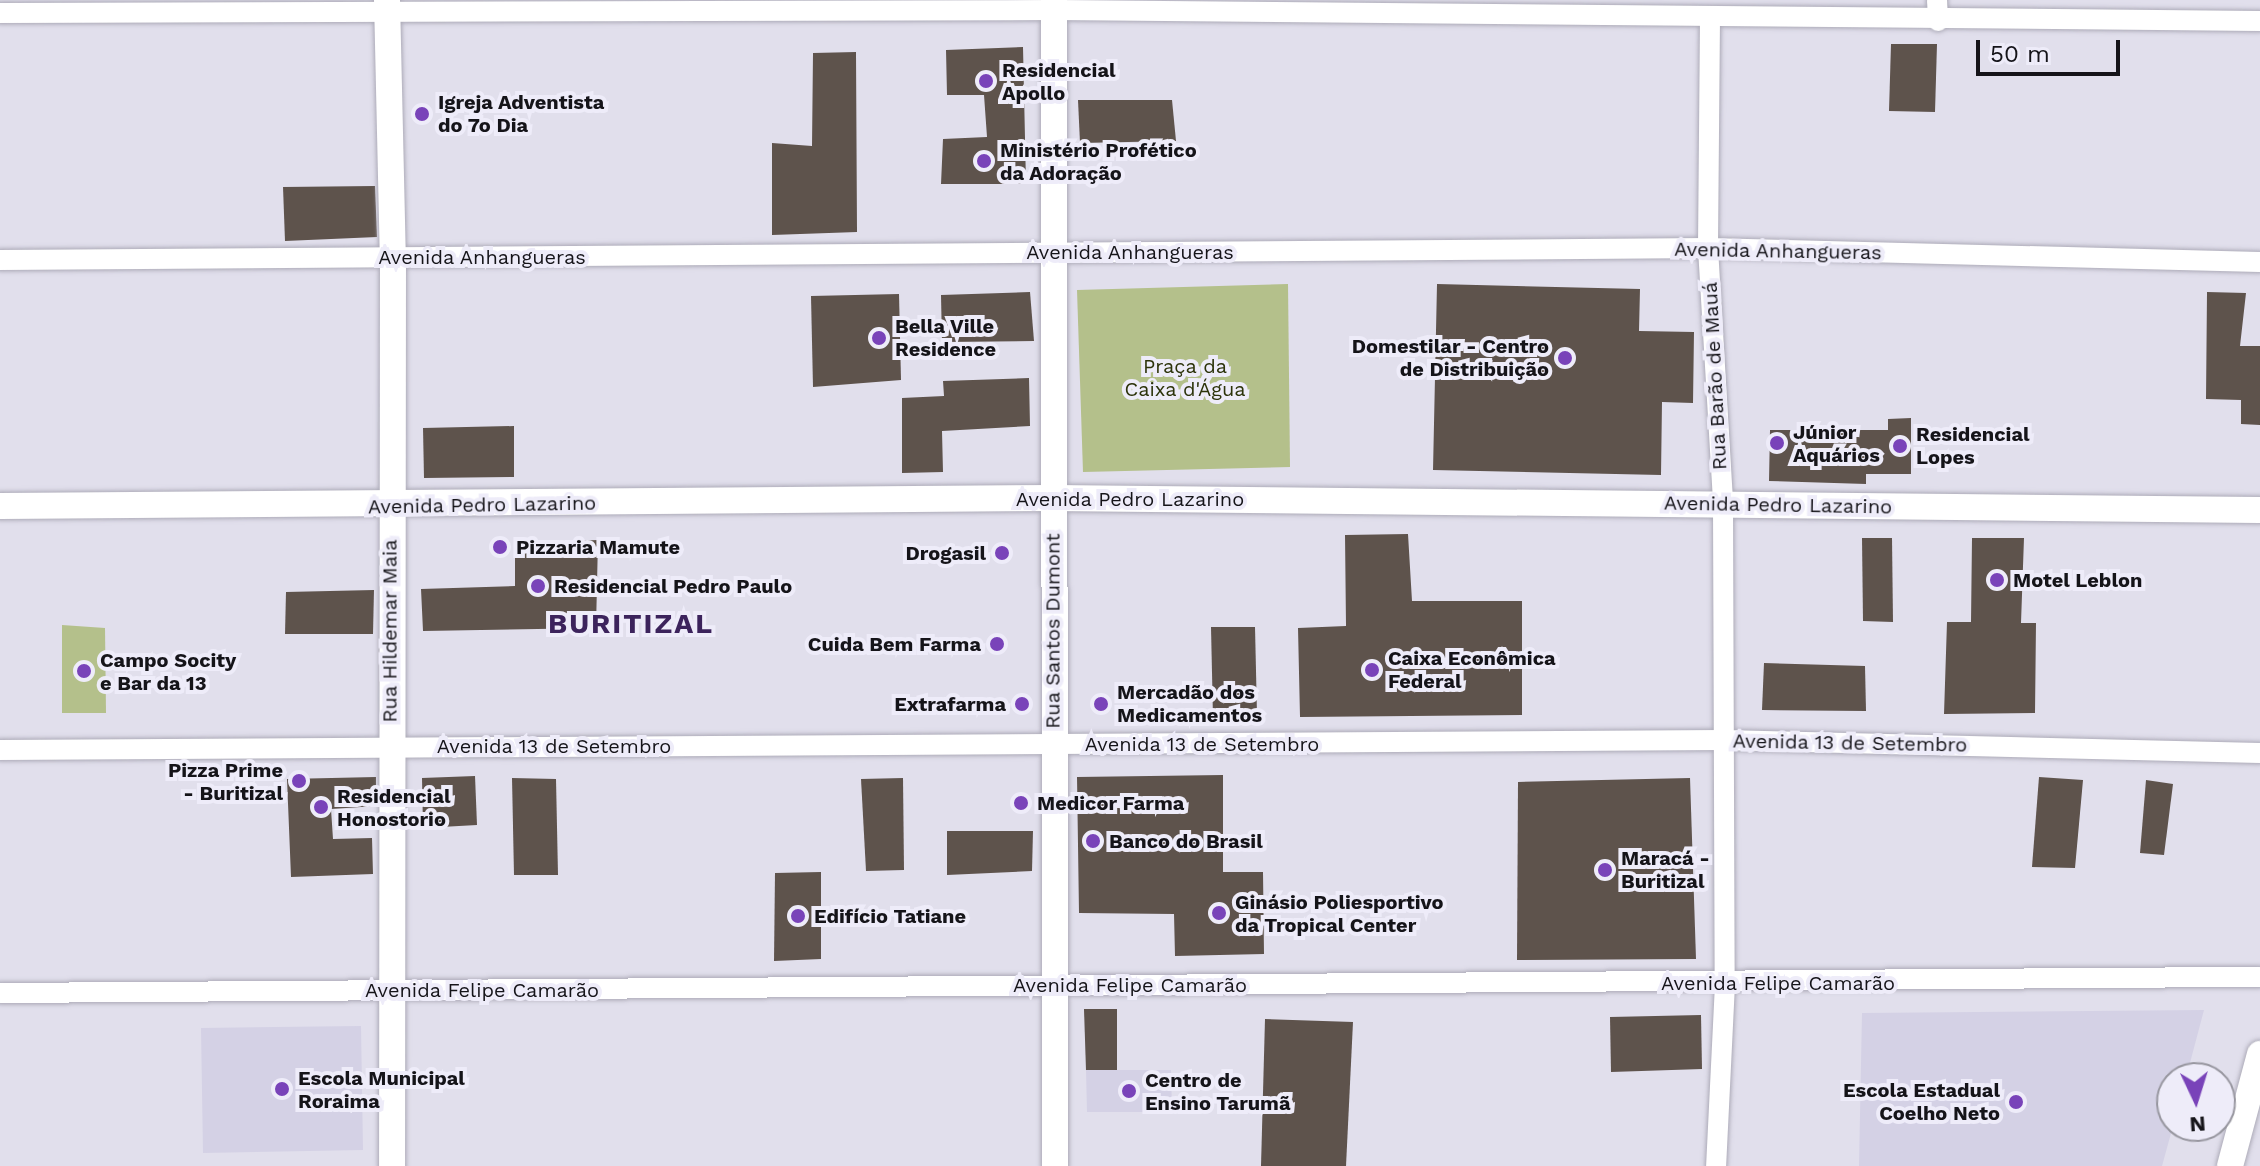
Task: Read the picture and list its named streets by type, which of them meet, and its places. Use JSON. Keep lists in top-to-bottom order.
{
  "streets": {
    "main road": ["Avenida Pedro Lazarino", "Rua Hildemar Maia", "Rua Santos Dumont"],
    "street": [
      "Avenida Anhangueras",
      "Rua Barão de Mauá",
      "Avenida 13 de Setembro",
      "Avenida Felipe Camarão"
    ]
  },
  "crossings": [
    ["Avenida Anhangueras", "Rua Barão de Mauá"],
    ["Avenida Anhangueras", "Rua Hildemar Maia"],
    ["Avenida Anhangueras", "Rua Santos Dumont"],
    ["Rua Barão de Mauá", "Avenida Pedro Lazarino"],
    ["Rua Barão de Mauá", "Avenida 13 de Setembro"],
    ["Rua Barão de Mauá", "Avenida Felipe Camarão"],
    ["Avenida Pedro Lazarino", "Rua Hildemar Maia"],
    ["Avenida Pedro Lazarino", "Rua Santos Dumont"],
    ["Rua Hildemar Maia", "Avenida 13 de Setembro"],
    ["Rua Hildemar Maia", "Avenida Felipe Camarão"],
    ["Rua Santos Dumont", "Avenida 13 de Setembro"],
    ["Rua Santos Dumont", "Avenida Felipe Camarão"]
  ],
  "districts": ["BURITIZAL"],
  "parks": ["Praça da Caixa d'Água"],
  "places": [
    "Residencial Apollo",
    "Igreja Adventista do 7o Dia",
    "Ministério Profético da Adoração",
    "Bella Ville Residence",
    "Domestilar - Centro de Distribuição",
    "Júnior Aquários",
    "Residencial Lopes",
    "Pizzaria Mamute",
    "Drogasil",
    "Motel Leblon",
    "Residencial Pedro Paulo",
    "Cuida Bem Farma",
    "Caixa Econômica Federal",
    "Campo Socity e Bar da 13",
    "Extrafarma",
    "Mercadão dos Medicamentos",
    "Pizza Prime - Buritizal",
    "Medicor Farma",
    "Residencial Honostorio",
    "Banco do Brasil",
    "Maracá - Buritizal",
    "Ginásio Poliesportivo da Tropical Center",
    "Edifício Tatiane",
    "Escola Municipal Roraima",
    "Centro de Ensino Tarumã",
    "Escola Estadual Coelho Neto"
  ],
  "scale_bar": "50 m",
  "north": "bottom"
}
